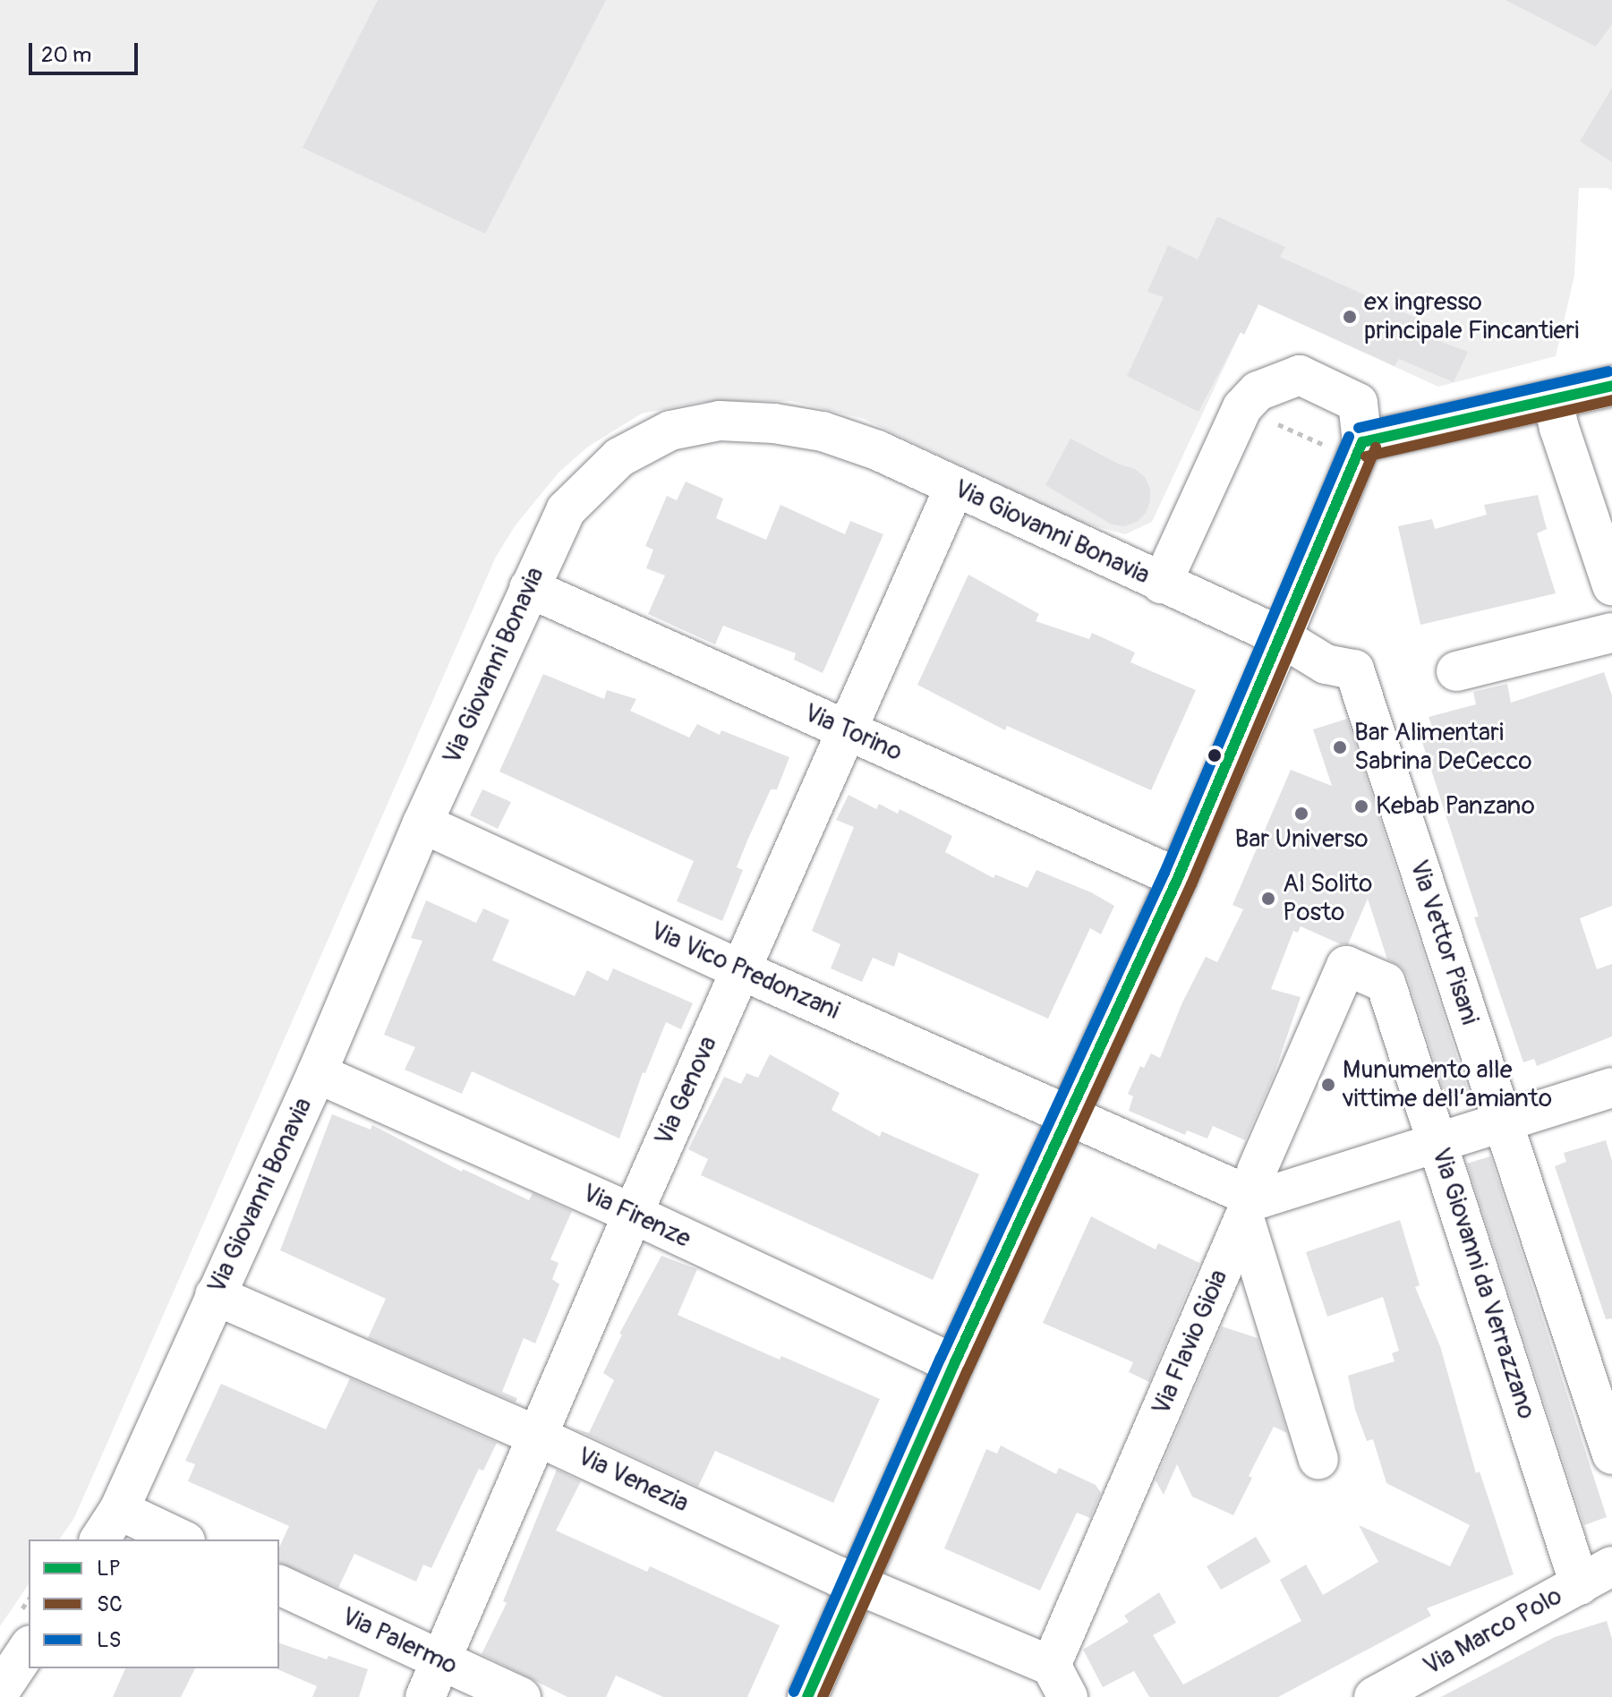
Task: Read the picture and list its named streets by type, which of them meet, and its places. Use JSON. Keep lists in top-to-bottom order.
{
  "streets": {
    "street": [
      "Via Giovanni Bonavia",
      "Via Torino",
      "Via Vettor Pisani",
      "Via Vico Predonzani",
      "Via Genova",
      "Via Firenze",
      "Via Giovanni da Verrazzano",
      "Via Flavio Gioia",
      "Via Venezia",
      "Via Marco Polo",
      "Via Palermo"
    ]
  },
  "crossings": [
    ["Via Giovanni Bonavia", "Via Torino"],
    ["Via Giovanni Bonavia", "Via Vettor Pisani"],
    ["Via Giovanni Bonavia", "Via Vico Predonzani"],
    ["Via Giovanni Bonavia", "Via Genova"],
    ["Via Giovanni Bonavia", "Via Firenze"],
    ["Via Giovanni Bonavia", "Via Venezia"],
    ["Via Torino", "Via Genova"],
    ["Via Vico Predonzani", "Via Genova"],
    ["Via Vico Predonzani", "Via Flavio Gioia"],
    ["Via Genova", "Via Firenze"],
    ["Via Genova", "Via Venezia"],
    ["Via Genova", "Via Palermo"],
    ["Via Giovanni da Verrazzano", "Via Flavio Gioia"],
    ["Via Giovanni da Verrazzano", "Via Marco Polo"],
    ["Via Flavio Gioia", "Via Venezia"]
  ],
  "places": [
    "ex ingresso principale Fincantieri",
    "Bar Alimentari Sabrina DeCecco",
    "Kebab Panzano",
    "Bar Universo",
    "Al Solito Posto",
    "Munumento alle vittime dell’amianto"
  ],
  "lines": ["transit line LS", "transit line LP", "transit line SC"],
  "legend": ["LP", "SC", "LS"],
  "scale_bar": "20 m"
}
